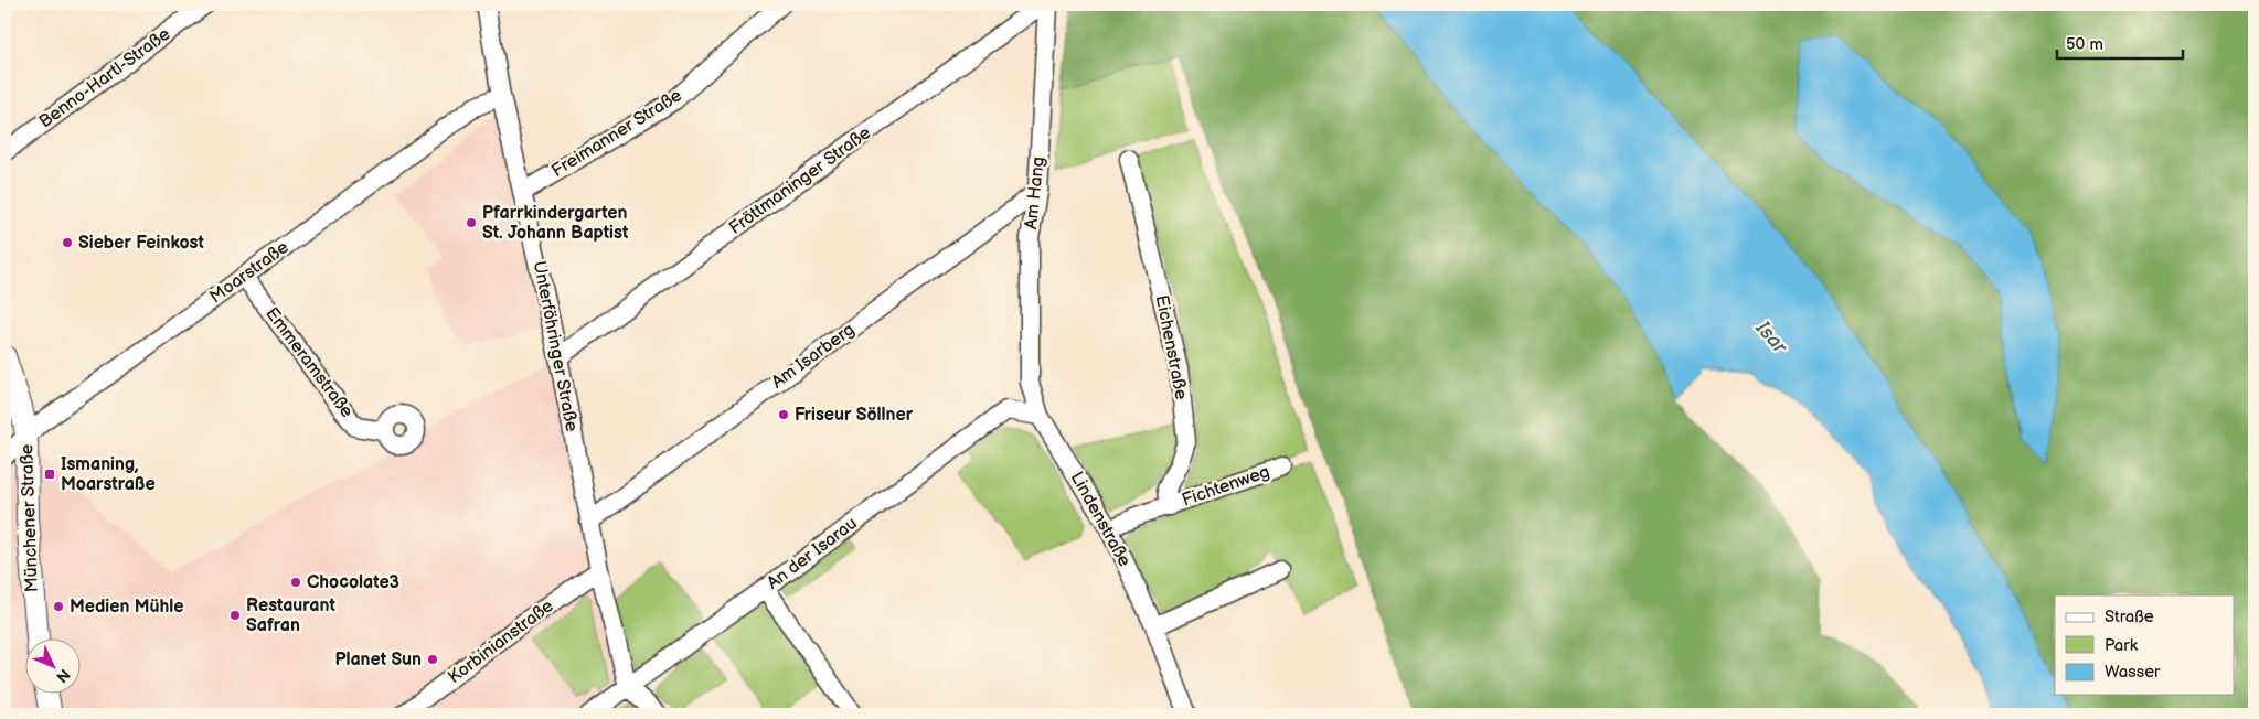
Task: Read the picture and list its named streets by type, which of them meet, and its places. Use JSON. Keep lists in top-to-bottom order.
{
  "streets": {
    "main road": ["Münchener Straße"],
    "street": [
      "Benno-Hartl-Straße",
      "Freimanner Straße",
      "Fröttmaninger Straße",
      "Am Hang",
      "Moarstraße",
      "Unterföhringer Straße",
      "Eichenstraße",
      "Am Isarberg",
      "Emmeramstraße",
      "Fichtenweg",
      "Lindenstraße",
      "An der Isarau",
      "Korbinianstraße"
    ]
  },
  "crossings": [
    ["Freimanner Straße", "Unterföhringer Straße"],
    ["Fröttmaninger Straße", "Unterföhringer Straße"],
    ["Am Hang", "Am Isarberg"],
    ["Am Hang", "Lindenstraße"],
    ["Moarstraße", "Unterföhringer Straße"],
    ["Moarstraße", "Emmeramstraße"],
    ["Moarstraße", "Münchener Straße"],
    ["Unterföhringer Straße", "Am Isarberg"],
    ["Unterföhringer Straße", "An der Isarau"],
    ["Unterföhringer Straße", "Korbinianstraße"],
    ["Eichenstraße", "Fichtenweg"]
  ],
  "water": ["Isar"],
  "places": {
    "other": [
      "Pfarrkindergarten St. Johann Baptist",
      "Sieber Feinkost",
      "Friseur Söllner",
      "Chocolate3",
      "Medien Mühle",
      "Restaurant Safran",
      "Planet Sun"
    ],
    "transit": ["Ismaning, Moarstraße"]
  },
  "legend": ["Straße", "Park", "Wasser"],
  "scale_bar": "50 m",
  "north": "bottom right"
}
